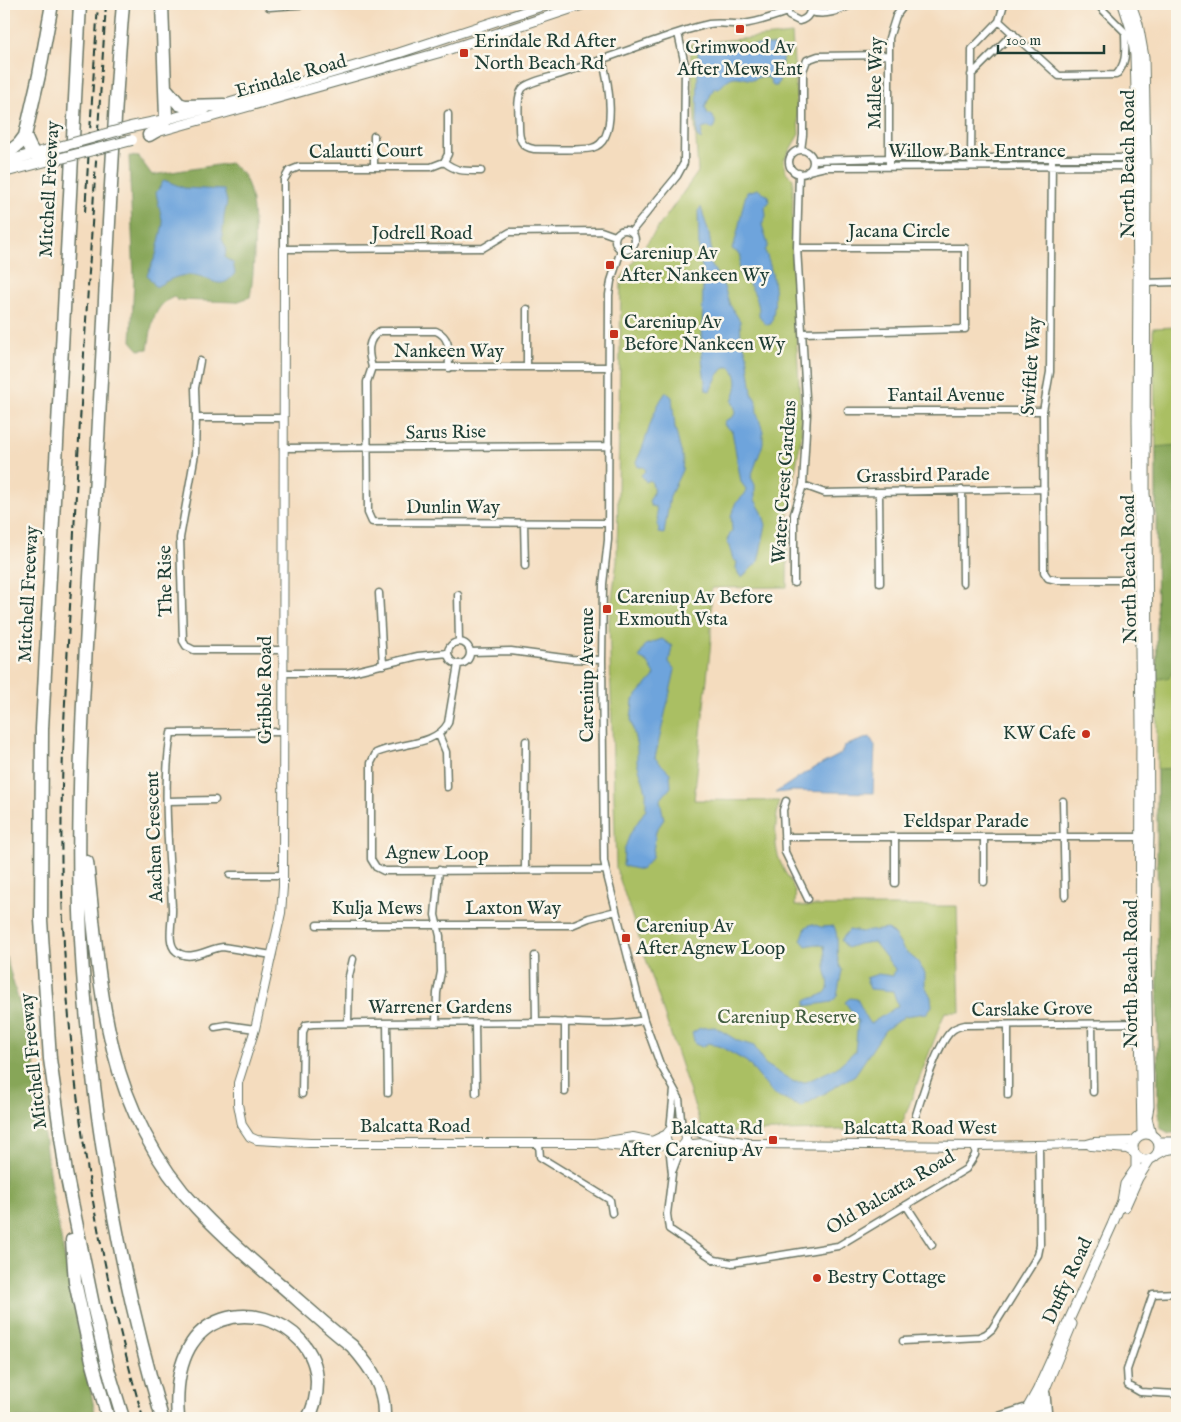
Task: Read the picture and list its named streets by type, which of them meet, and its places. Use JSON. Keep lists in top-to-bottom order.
{
  "streets": {
    "highway": ["Mitchell Freeway"],
    "main road": ["Erindale Road", "North Beach Road", "Duffy Road"],
    "street": [
      "Mallee Way",
      "Calautti Court",
      "Willow Bank Entrance",
      "Jacana Circle",
      "Jodrell Road",
      "Nankeen Way",
      "Swiftlet Way",
      "Fantail Avenue",
      "Sarus Rise",
      "Grassbird Parade",
      "Water Crest Gardens",
      "Dunlin Way",
      "The Rise",
      "Careniup Avenue",
      "Gribble Road",
      "Feldspar Parade",
      "Aachen Crescent",
      "Agnew Loop",
      "Kulja Mews",
      "Laxton Way",
      "Warrener Gardens",
      "Carslake Grove",
      "Balcatta Road",
      "Balcatta Road West",
      "Old Balcatta Road"
    ]
  },
  "crossings": [
    ["Mallee Way", "Willow Bank Entrance"],
    ["Calautti Court", "Jodrell Road"],
    ["Calautti Court", "Gribble Road"],
    ["Willow Bank Entrance", "North Beach Road"],
    ["Willow Bank Entrance", "Swiftlet Way"],
    ["Willow Bank Entrance", "Water Crest Gardens"],
    ["North Beach Road", "Feldspar Parade"],
    ["North Beach Road", "Carslake Grove"],
    ["North Beach Road", "Balcatta Road West"],
    ["North Beach Road", "Duffy Road"],
    ["Jacana Circle", "Water Crest Gardens"],
    ["Jodrell Road", "Careniup Avenue"],
    ["Jodrell Road", "Gribble Road"],
    ["Nankeen Way", "Sarus Rise"],
    ["Nankeen Way", "Dunlin Way"],
    ["Nankeen Way", "Careniup Avenue"],
    ["Swiftlet Way", "Fantail Avenue"],
    ["Swiftlet Way", "Grassbird Parade"],
    ["Sarus Rise", "Dunlin Way"],
    ["Sarus Rise", "Careniup Avenue"],
    ["Sarus Rise", "Gribble Road"],
    ["Grassbird Parade", "Water Crest Gardens"],
    ["Dunlin Way", "Careniup Avenue"],
    ["The Rise", "Gribble Road"],
    ["Careniup Avenue", "Agnew Loop"],
    ["Careniup Avenue", "Laxton Way"],
    ["Careniup Avenue", "Warrener Gardens"],
    ["Careniup Avenue", "Balcatta Road"],
    ["Careniup Avenue", "Balcatta Road West"],
    ["Gribble Road", "Aachen Crescent"],
    ["Gribble Road", "Balcatta Road"],
    ["Kulja Mews", "Laxton Way"],
    ["Balcatta Road", "Balcatta Road West"],
    ["Balcatta Road West", "Old Balcatta Road"],
    ["Balcatta Road West", "Duffy Road"]
  ],
  "parks": ["Careniup Reserve"],
  "places": {
    "transit": [
      "Grimwood Av After Mews Ent",
      "Erindale Rd After North Beach Rd",
      "Careniup Av After Nankeen Wy",
      "Careniup Av Before Nankeen Wy",
      "Careniup Av Before Exmouth Vsta",
      "Careniup Av After Agnew Loop",
      "Balcatta Rd After Careniup Av"
    ],
    "other": ["KW Cafe", "Bestry Cottage"]
  },
  "scale_bar": "100 m"
}
